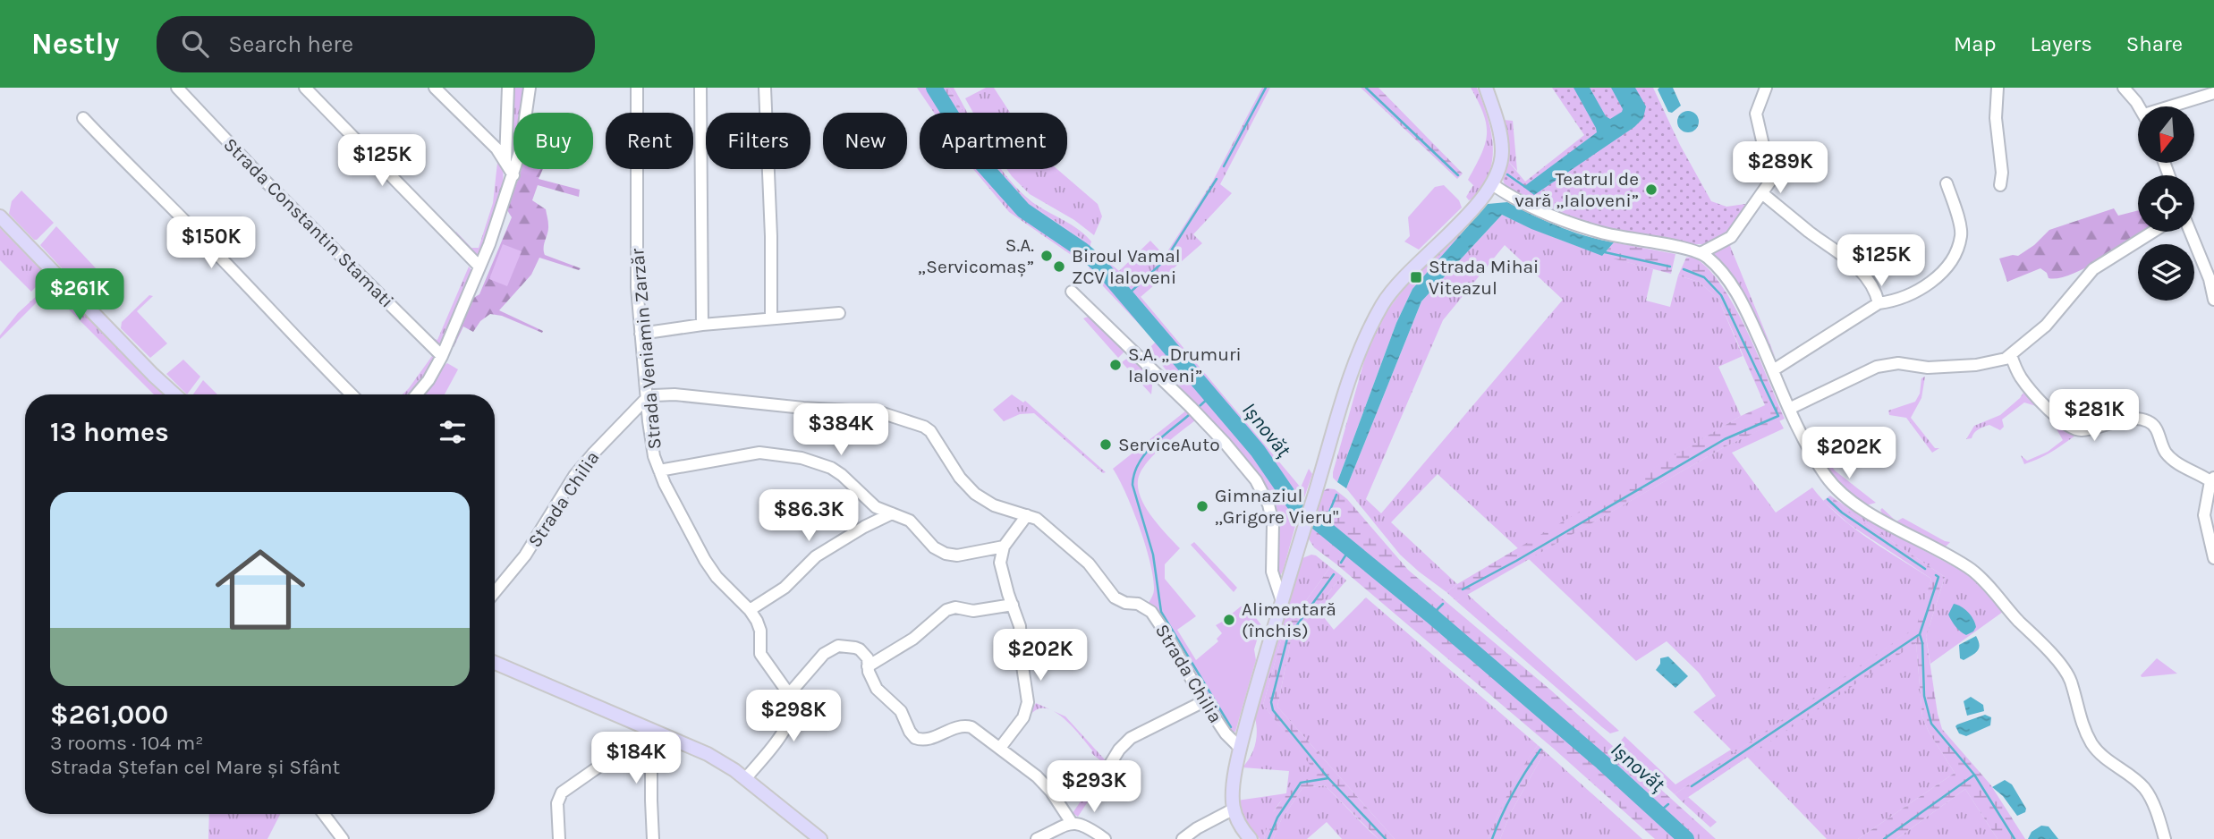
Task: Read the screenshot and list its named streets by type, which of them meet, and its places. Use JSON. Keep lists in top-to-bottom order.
{
  "streets": {
    "street": ["Strada Constantin Stamati", "Strada Veniamin Zarzăr", "Strada Chilia"]
  },
  "crossings": [
    ["Strada Veniamin Zarzăr", "Strada Chilia"]
  ],
  "water": ["Ișnovăț"],
  "places": {
    "other": [
      "Teatrul de vară „Ialoveni”",
      "S.A. „Servicomaș”",
      "Biroul Vamal ZCV Ialoveni",
      "S.A. „Drumuri Ialoveni”",
      "ServiceAuto",
      "Gimnaziul ,,Grigore Vieru\"",
      "Alimentară (închis)"
    ],
    "transit": ["Strada Mihai Viteazul"]
  },
  "north": "bottom",
  "page": {
    "header": "Nestly",
    "search": "Search here",
    "nav": ["Map", "Layers", "Share"],
    "chip": [
      "Buy",
      "Rent",
      "Filters",
      "New",
      "Apartment"
    ],
    "price": [
      "$125K",
      "$289K",
      "$150K",
      "$125K",
      "$261K",
      "$281K",
      "$384K",
      "$202K",
      "$86.3K",
      "$202K",
      "$298K",
      "$184K",
      "$293K"
    ],
    "heading": "13 homes",
    "list": [
      {
        "name": "$261,000",
        "note": "3 rooms · 104 m² · Strada Ștefan cel Mare și Sfânt"
      }
    ]
  }
}
